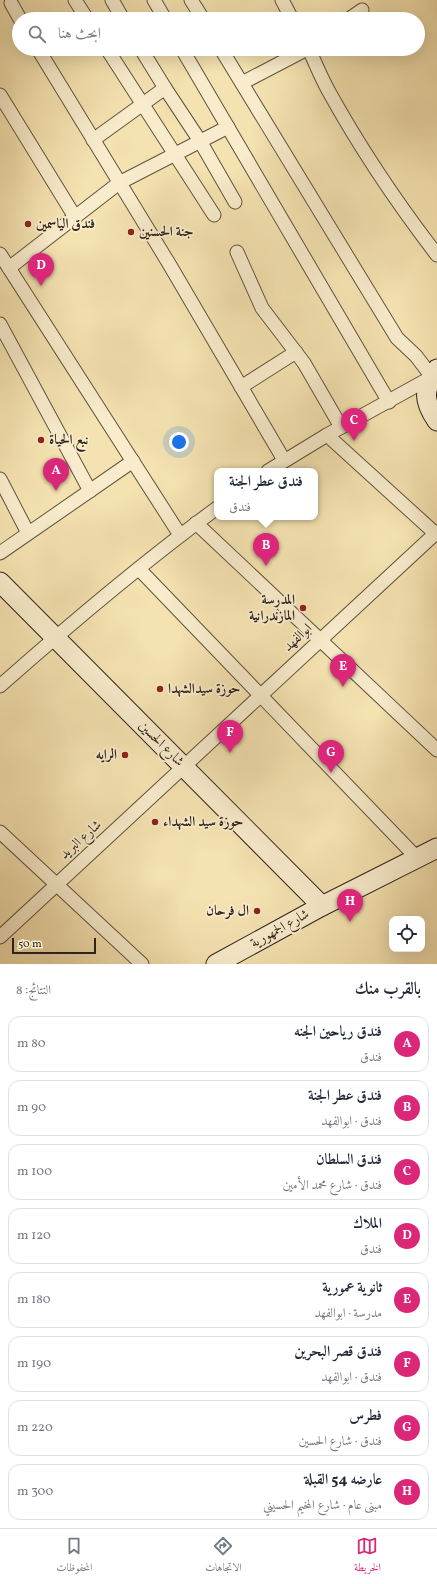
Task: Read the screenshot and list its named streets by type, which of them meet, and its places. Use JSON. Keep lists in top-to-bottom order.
{
  "streets": {
    "main road": ["شارع الحسين", "شارع الجمهورية"],
    "street": ["ابوالفهد", "شارع البريد"]
  },
  "crossings": [
    ["ابوالفهد", "شارع الحسين"],
    ["ابوالفهد", "شارع البريد"],
    ["شارع الحسين", "شارع البريد"],
    ["شارع الحسين", "شارع الجمهورية"]
  ],
  "places": [
    "فندق الياسمين",
    "جنة الحسنين",
    "نبع الحياة",
    "المدرسة المازندرانية",
    "حوزة سيدالشهدا",
    "الرايه",
    "حوزة سيد الشهداء",
    "ال فرحان"
  ],
  "scale_bar": "50 m",
  "page": {
    "search": "ابحث هنا",
    "pins": [
      "D",
      "C",
      "A",
      "B",
      "E",
      "F",
      "G",
      "H"
    ],
    "popup": ["فندق عطر الجنة", "فندق"],
    "scale": "50 m",
    "heading": ["بالقرب منك", "النتائج: 8"],
    "list": [
      {
        "mark": "A",
        "name": "فندق رياحين الجنه",
        "note": "فندق",
        "value": "80 m"
      },
      {
        "mark": "B",
        "name": "فندق عطر الجنة",
        "note": "فندق · ابوالفهد",
        "value": "90 m"
      },
      {
        "mark": "C",
        "name": "فندق السلطان",
        "note": "فندق · شارع محمد الأمين",
        "value": "100 m"
      },
      {
        "mark": "D",
        "name": "الملاك",
        "note": "فندق",
        "value": "120 m"
      },
      {
        "mark": "E",
        "name": "ثانوية عمورية",
        "note": "مدرسة · ابوالفهد",
        "value": "180 m"
      },
      {
        "mark": "F",
        "name": "فندق قصر البحرين",
        "note": "فندق · ابوالفهد",
        "value": "190 m"
      },
      {
        "mark": "G",
        "name": "فطرس",
        "note": "فندق · شارع الحسين",
        "value": "220 m"
      },
      {
        "mark": "H",
        "name": "عارضه 54 القبلة",
        "note": "مبنى عام · شارع المخيم الحسيني",
        "value": "300 m"
      }
    ],
    "nav": ["الخريطة", "الاتجاهات", "المحفوظات"]
  }
}
